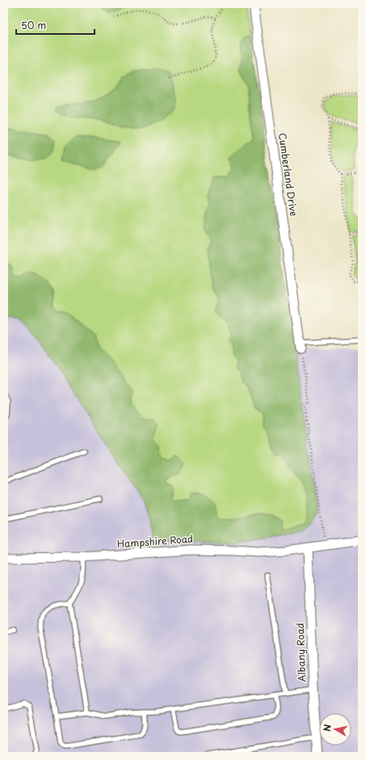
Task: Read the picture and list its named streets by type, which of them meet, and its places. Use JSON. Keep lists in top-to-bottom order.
{
  "streets": {
    "street": ["Cumberland Drive", "Hampshire Road", "Albany Road"]
  },
  "crossings": [
    ["Hampshire Road", "Albany Road"]
  ],
  "scale_bar": "50 m",
  "north": "left"
}
